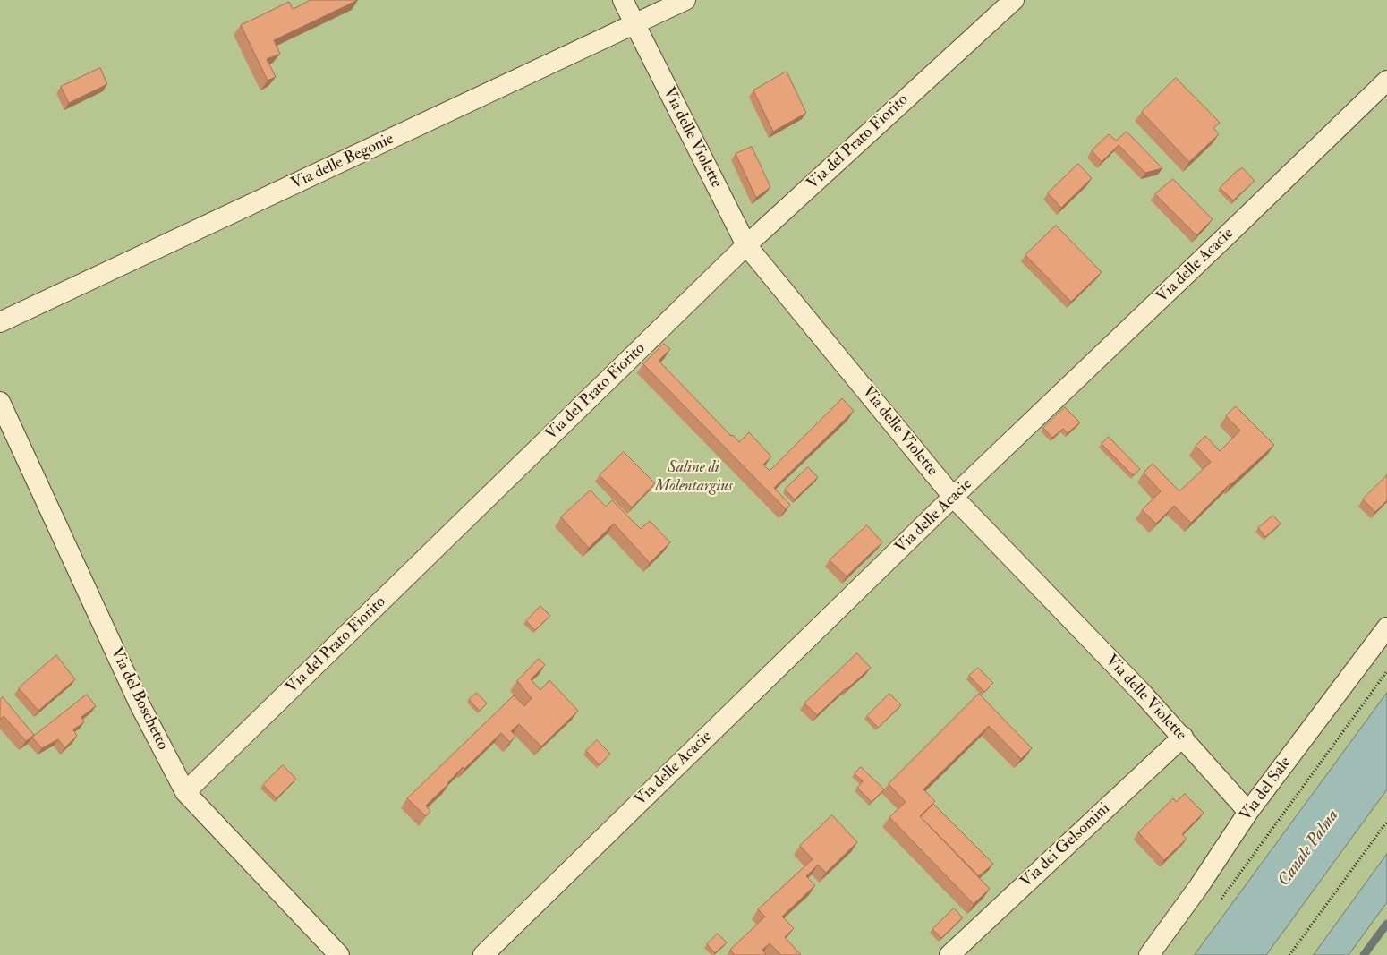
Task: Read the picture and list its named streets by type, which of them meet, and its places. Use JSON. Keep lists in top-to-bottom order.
{
  "streets": {
    "street": [
      "Via delle Violette",
      "Via del Prato Fiorito",
      "Via delle Begonie",
      "Via delle Acacie",
      "Via del Boschetto",
      "Via del Sale",
      "Via dei Gelsomini"
    ]
  },
  "crossings": [
    ["Via delle Violette", "Via del Prato Fiorito"],
    ["Via delle Violette", "Via delle Begonie"],
    ["Via delle Violette", "Via delle Acacie"],
    ["Via delle Violette", "Via del Sale"],
    ["Via delle Violette", "Via dei Gelsomini"],
    ["Via del Prato Fiorito", "Via del Boschetto"]
  ],
  "water": ["Canale Palma"],
  "parks": ["Saline di Molentargius"]
}
